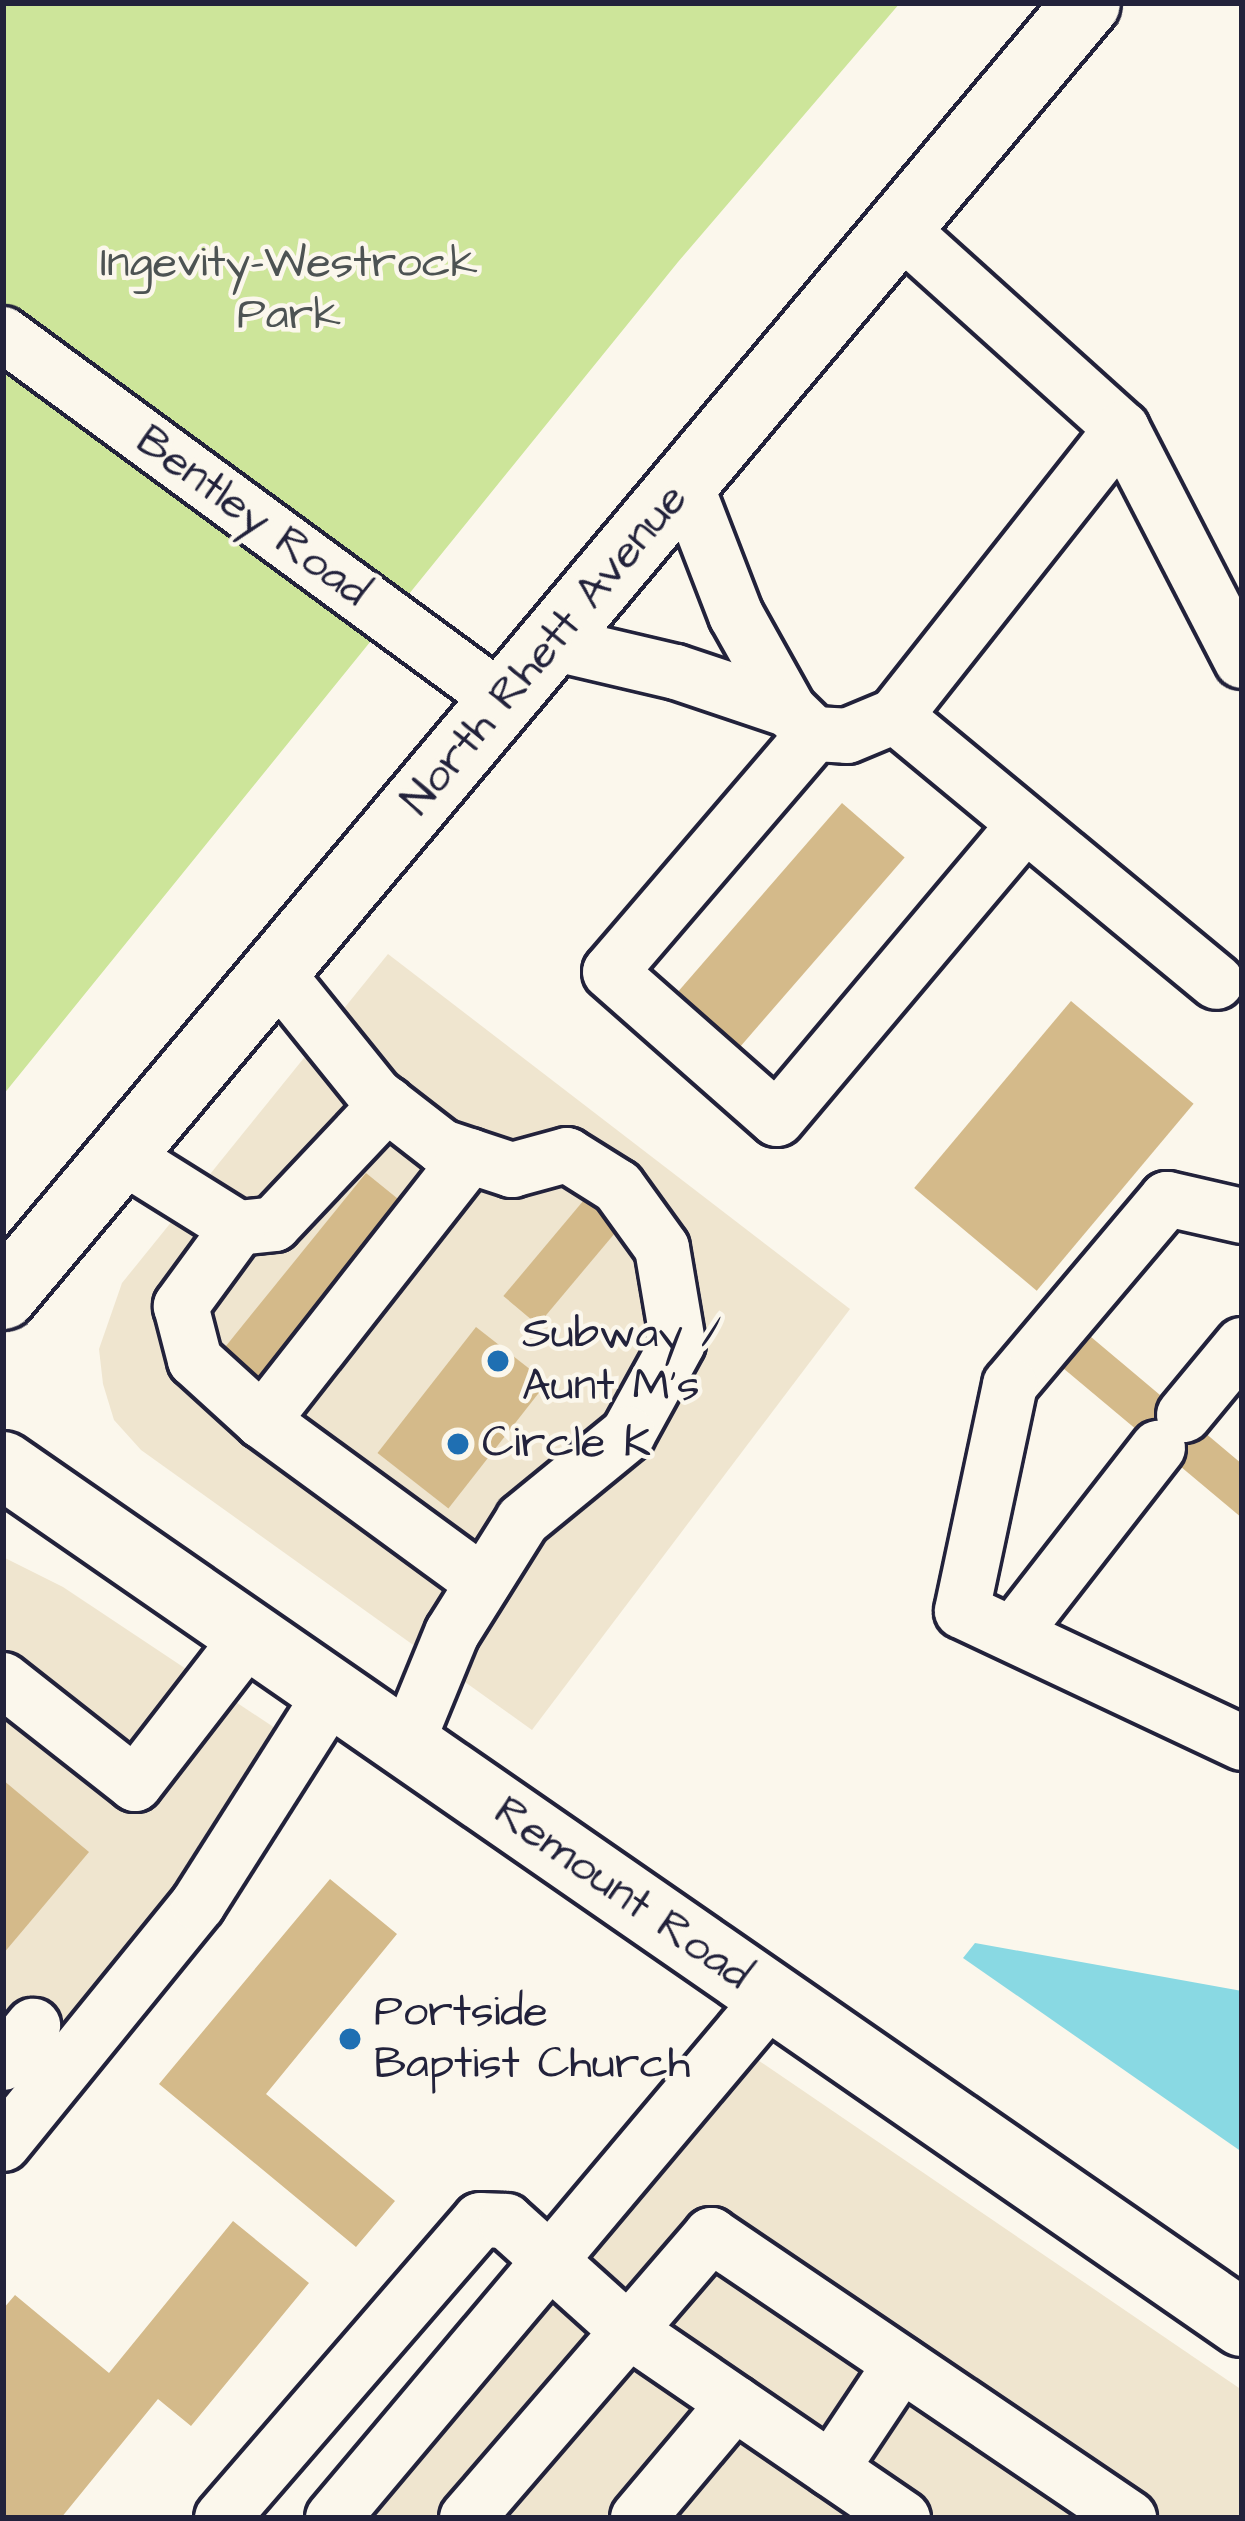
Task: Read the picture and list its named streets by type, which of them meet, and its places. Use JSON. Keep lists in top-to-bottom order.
{
  "streets": {
    "main road": ["North Rhett Avenue", "Remount Road"],
    "street": ["Bentley Road"]
  },
  "crossings": [
    ["Bentley Road", "North Rhett Avenue"]
  ],
  "parks": ["Ingevity-Westrock Park"],
  "places": ["Subway / Aunt M's", "Circle K", "Portside Baptist Church"]
}
